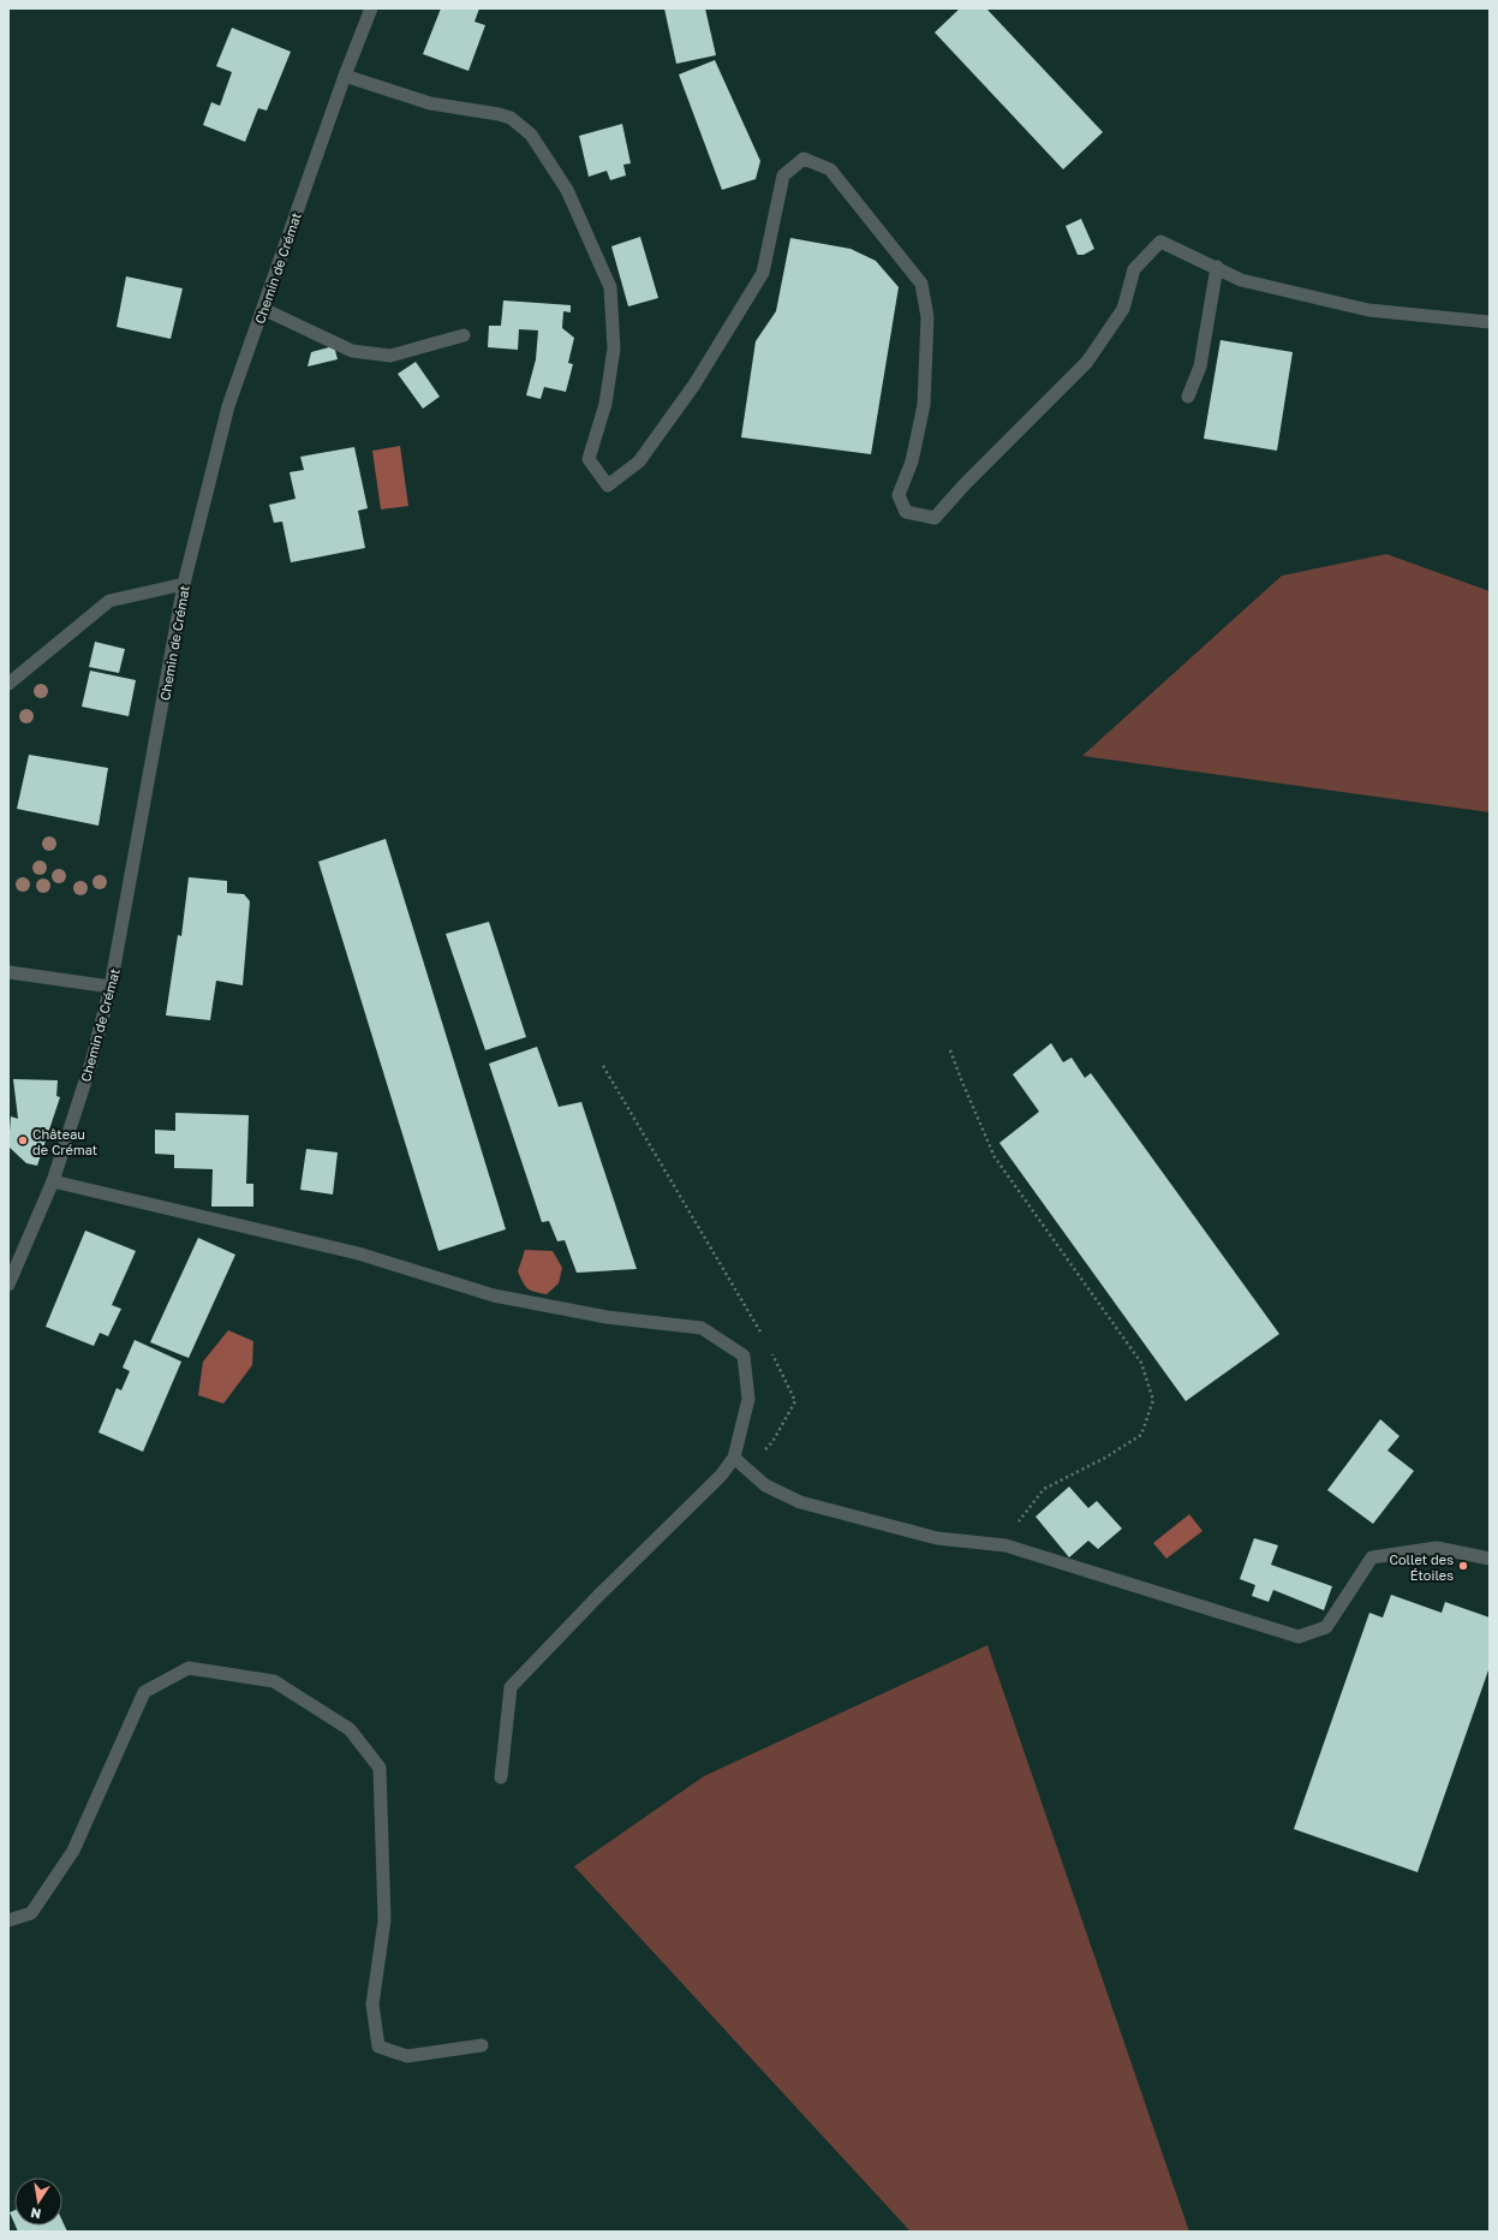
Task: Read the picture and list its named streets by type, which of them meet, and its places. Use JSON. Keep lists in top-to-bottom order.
{
  "streets": {
    "street": ["Chemin de Crémat"]
  },
  "places": ["Château de Crémat", "Collet des Étoiles"],
  "north": "bottom"
}
